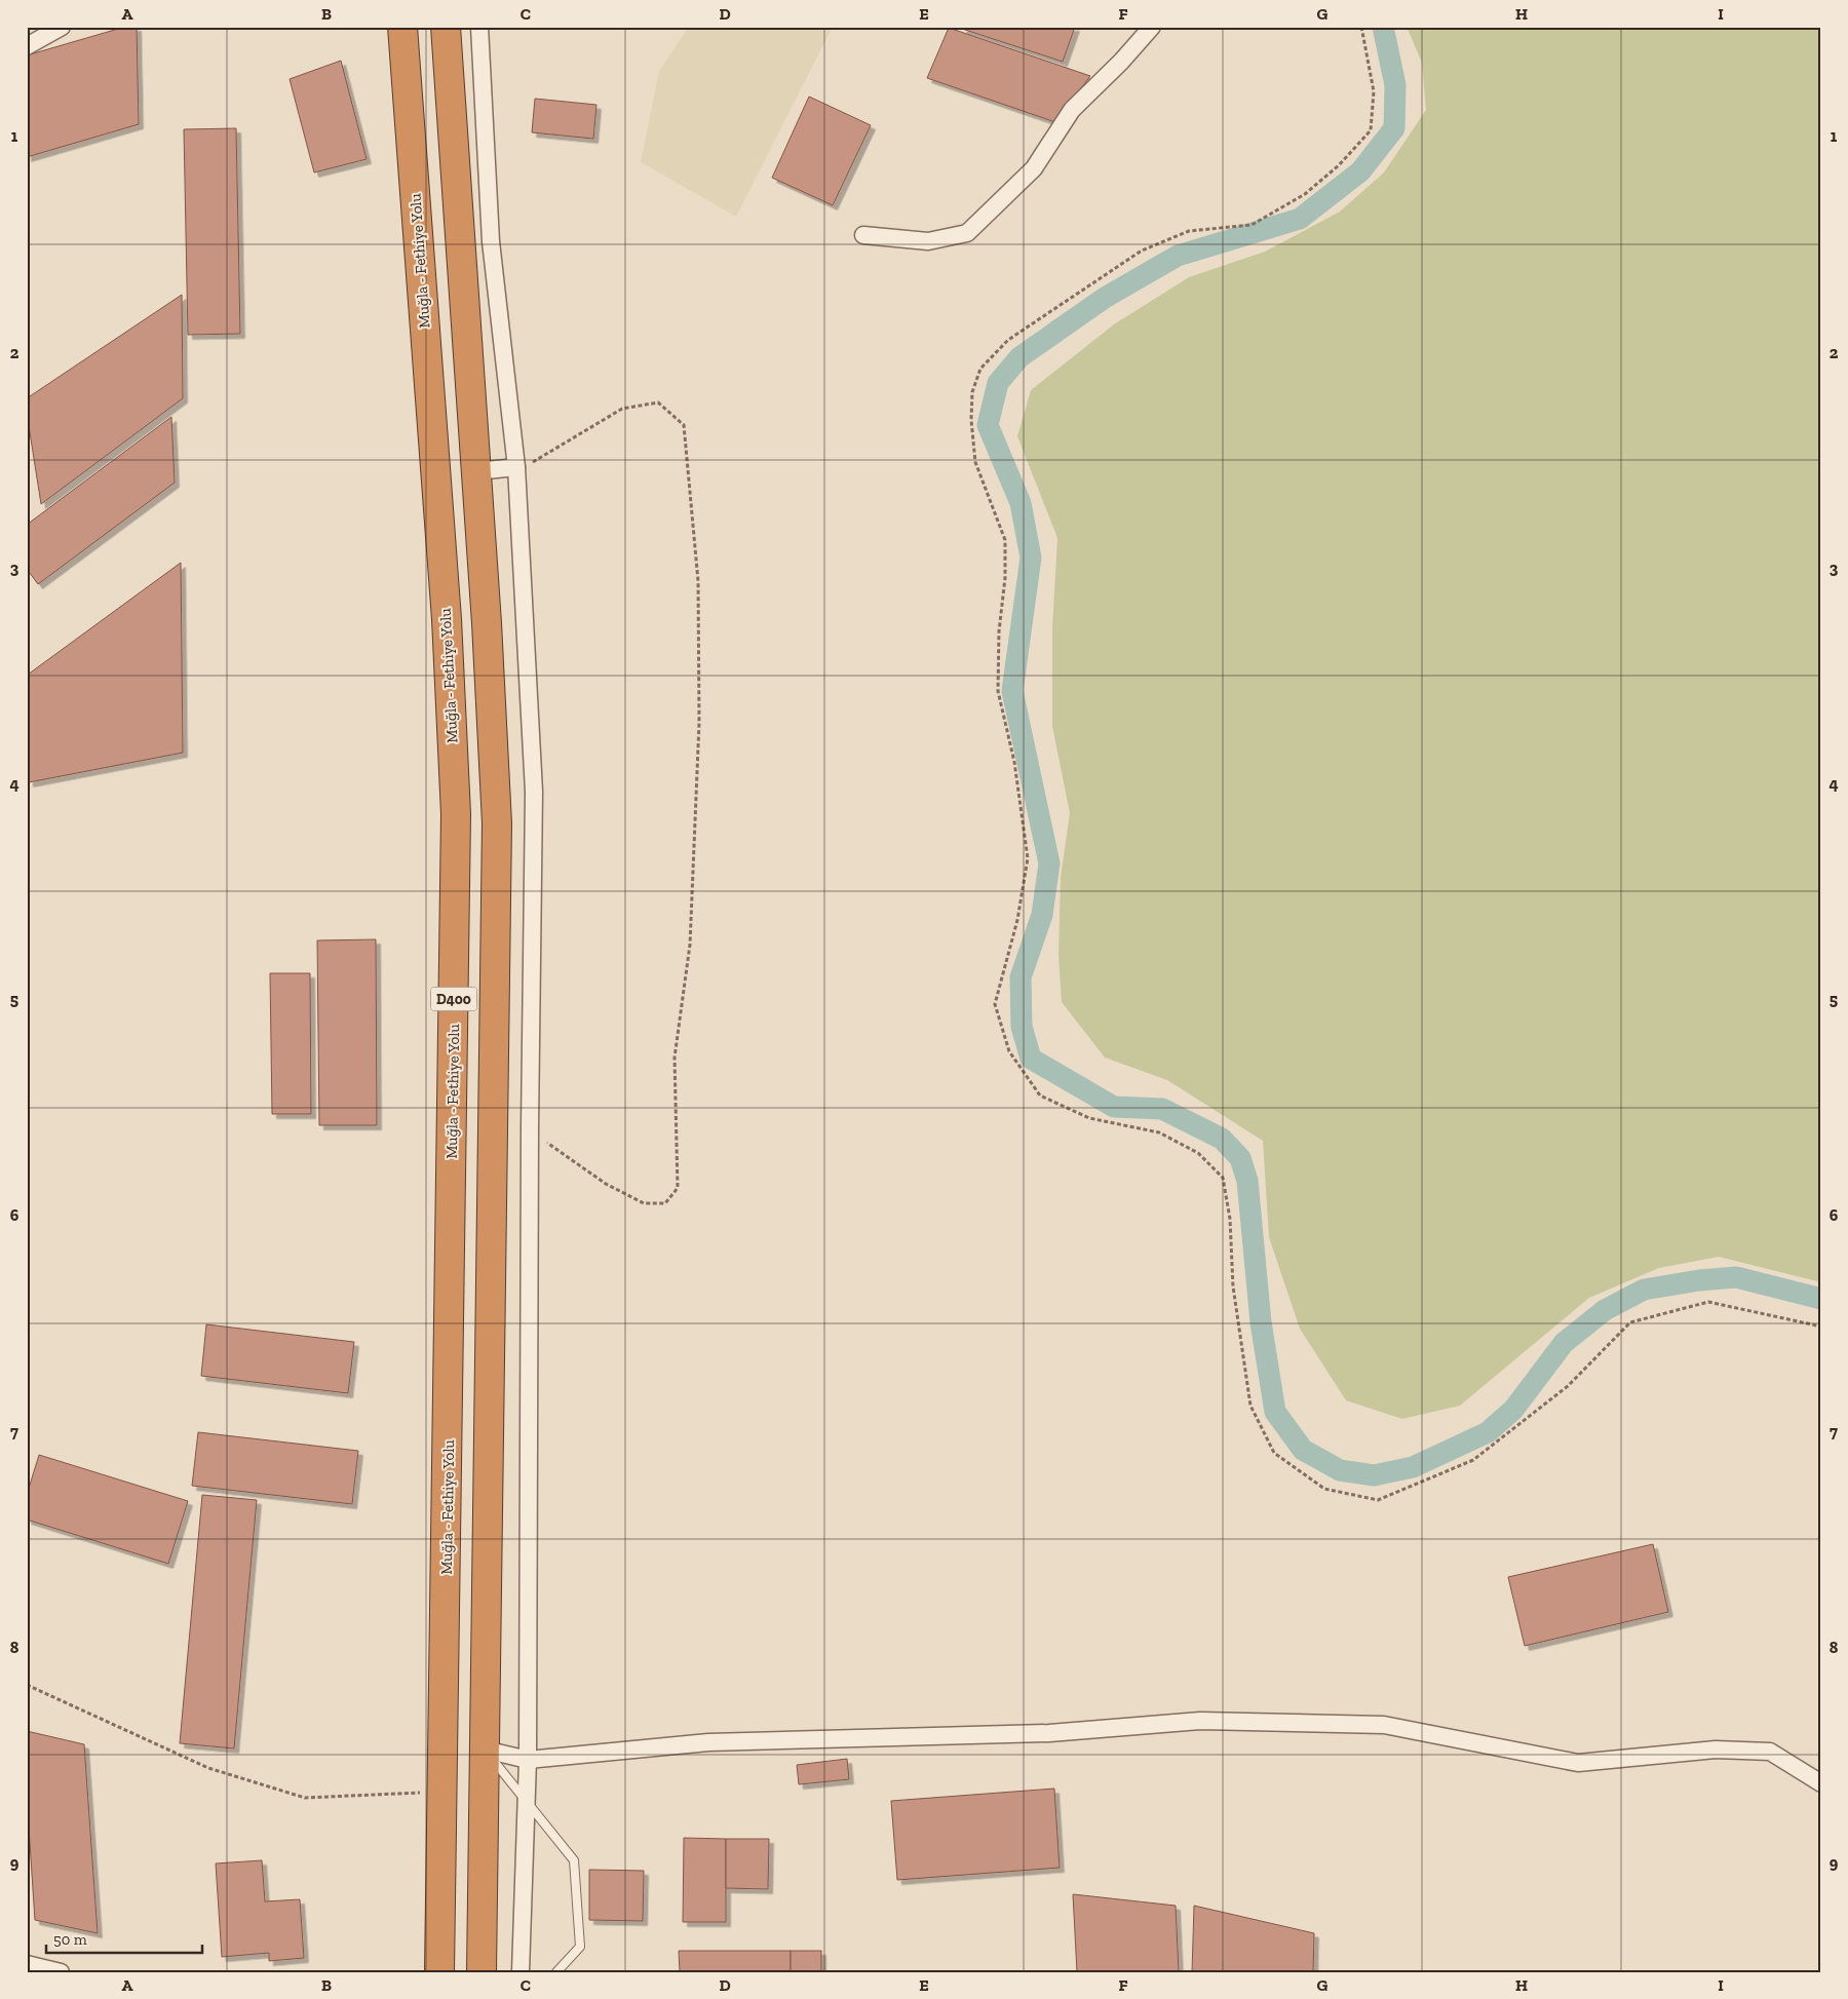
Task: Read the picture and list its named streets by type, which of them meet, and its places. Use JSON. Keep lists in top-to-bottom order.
{
  "streets": {
    "highway": ["Muğla - Fethiye Yolu", "D400"]
  },
  "scale_bar": "50 m",
  "grid": {
    "columns": [
      "A",
      "B",
      "C",
      "D",
      "E",
      "F",
      "G",
      "H",
      "I"
    ],
    "rows": [
      "1",
      "2",
      "3",
      "4",
      "5",
      "6",
      "7",
      "8",
      "9"
    ]
  }
}
